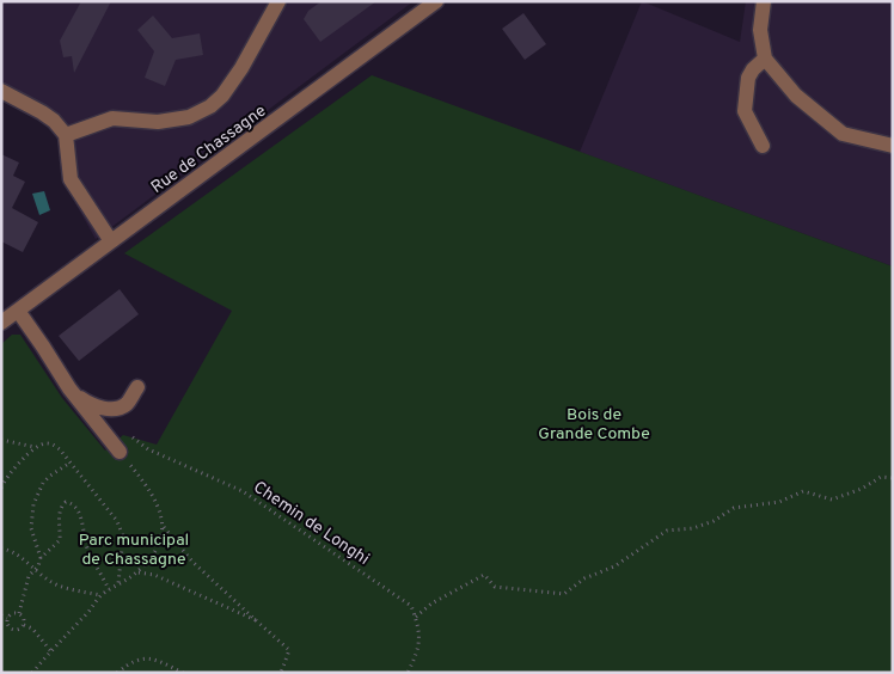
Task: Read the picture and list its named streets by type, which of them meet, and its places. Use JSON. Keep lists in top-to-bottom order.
{
  "streets": {
    "street": ["Rue de Chassagne"],
    "path": ["Chemin de Longhi"]
  },
  "parks": ["Bois de Grande Combe", "Parc municipal de Chassagne"]
}
